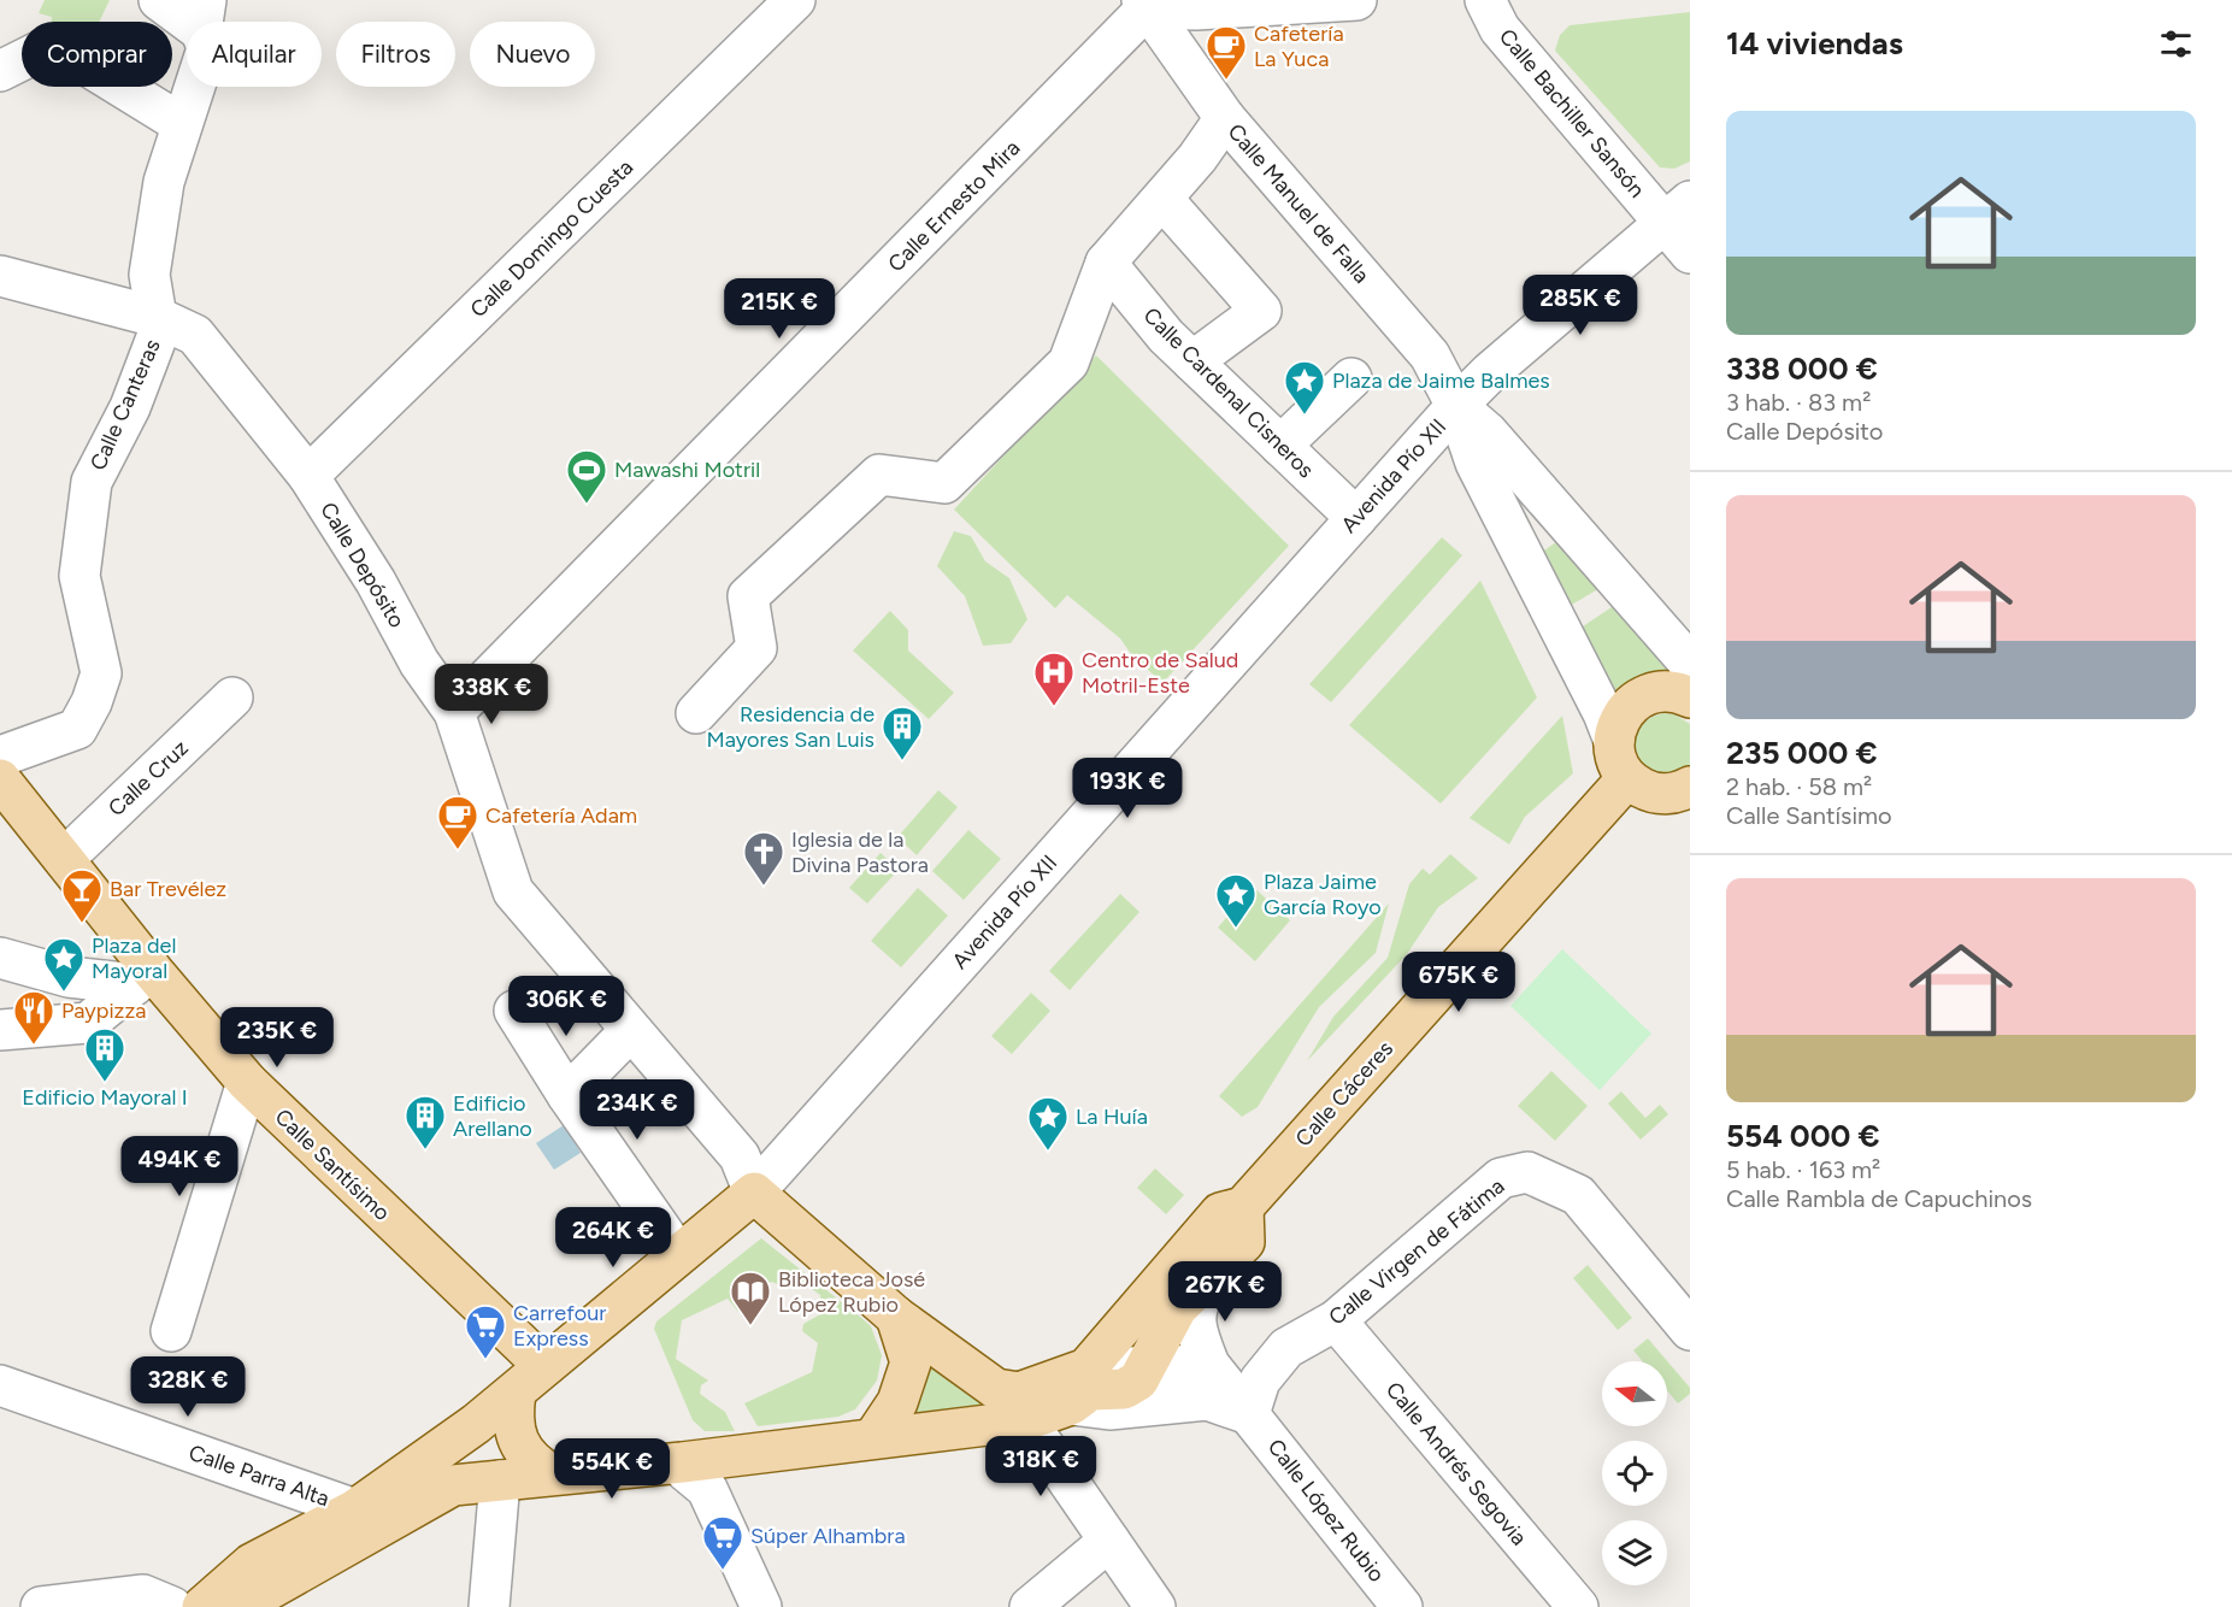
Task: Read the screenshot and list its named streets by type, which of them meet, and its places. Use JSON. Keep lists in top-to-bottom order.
{
  "streets": {
    "main road": ["Calle Cáceres", "Calle Santísimo", "Calle López Rubio"],
    "street": [
      "Calle Bachiller Sansón",
      "Calle Manuel de Falla",
      "Calle Ernesto Mira",
      "Calle Domingo Cuesta",
      "Calle Cardenal Cisneros",
      "Calle Canteras",
      "Avenida Pío XII",
      "Calle Depósito",
      "Calle Cruz",
      "Calle Virgen de Fátima",
      "Calle Andrés Segovia",
      "Calle Parra Alta"
    ]
  },
  "crossings": [
    ["Calle Bachiller Sansón", "Avenida Pío XII"],
    ["Calle Manuel de Falla", "Calle Ernesto Mira"],
    ["Calle Manuel de Falla", "Avenida Pío XII"],
    ["Calle Ernesto Mira", "Calle Depósito"],
    ["Calle Domingo Cuesta", "Calle Depósito"],
    ["Calle Cardenal Cisneros", "Avenida Pío XII"],
    ["Calle Canteras", "Calle Depósito"],
    ["Avenida Pío XII", "Calle Depósito"],
    ["Calle Cruz", "Calle Santísimo"],
    ["Calle Cáceres", "Calle López Rubio"],
    ["Calle Virgen de Fátima", "Calle Andrés Segovia"],
    ["Calle Virgen de Fátima", "Calle López Rubio"]
  ],
  "places": {
    "cafe": ["Cafetería La Yuca", "Cafetería Adam"],
    "place": [
      "Plaza de Jaime Balmes",
      "Plaza Jaime García Royo",
      "Plaza del Mayoral",
      "La Huía"
    ],
    "sports": ["Mawashi Motril"],
    "hospital": ["Centro de Salud Motril-Este"],
    "building": ["Residencia de Mayores San Luis", "Edificio Mayoral I", "Edificio Arellano"],
    "church": ["Iglesia de la Divina Pastora"],
    "bar": ["Bar Trevélez"],
    "restaurant": ["Paypizza"],
    "library": ["Biblioteca José López Rubio"],
    "supermarket": ["Carrefour Express", "Súper Alhambra"]
  },
  "north": "left",
  "page": {
    "heading": "14 viviendas",
    "chip": [
      "Comprar",
      "Alquilar",
      "Filtros",
      "Nuevo"
    ],
    "list": [
      {
        "name": "338 000 €",
        "note": "3 hab. · 83 m² · Calle Depósito"
      },
      {
        "name": "235 000 €",
        "note": "2 hab. · 58 m² · Calle Santísimo"
      },
      {
        "name": "554 000 €",
        "note": "5 hab. · 163 m² · Calle Rambla de Capuchinos"
      }
    ],
    "price": [
      "285K €",
      "215K €",
      "338K €",
      "193K €",
      "675K €",
      "306K €",
      "235K €",
      "234K €",
      "494K €",
      "264K €",
      "267K €",
      "328K €",
      "318K €",
      "554K €"
    ]
  }
}
